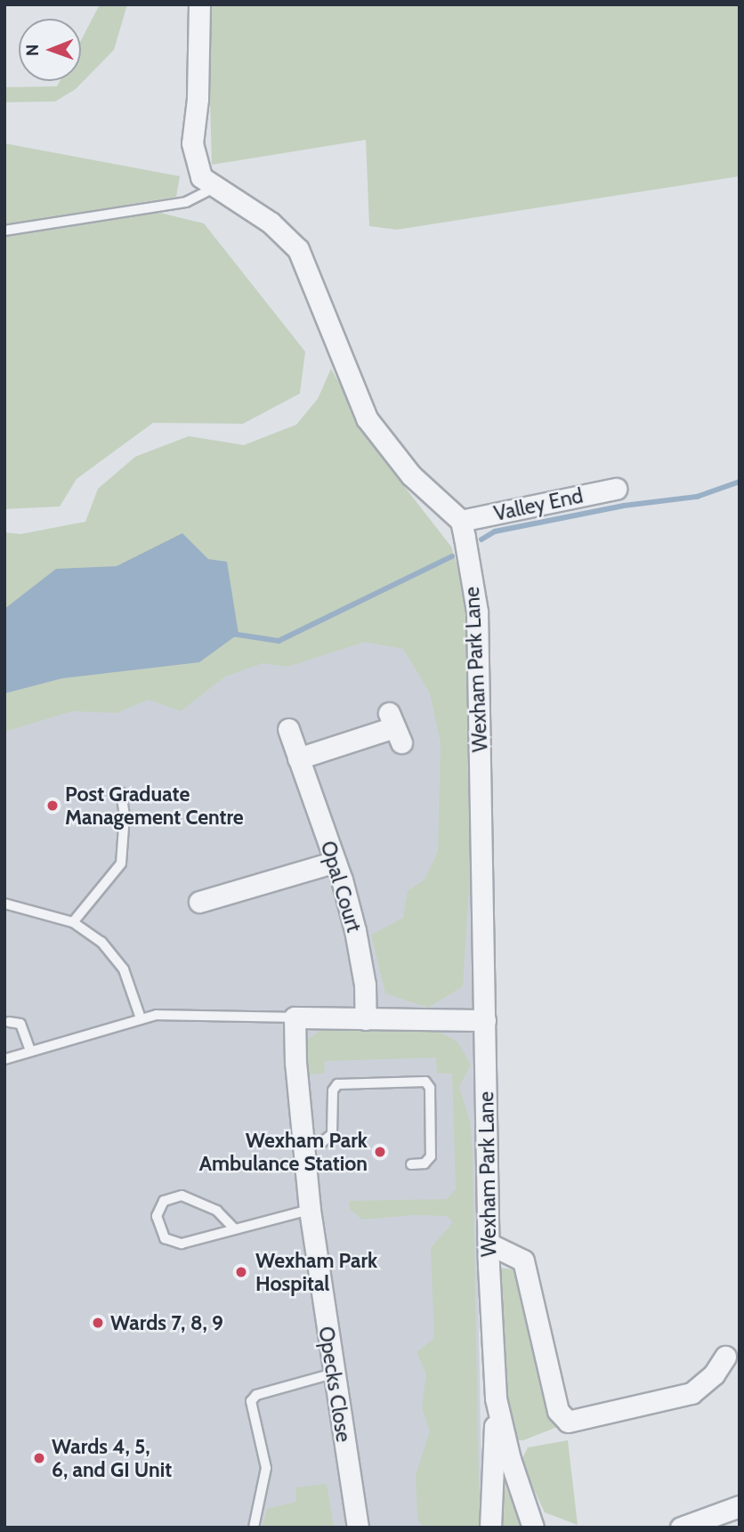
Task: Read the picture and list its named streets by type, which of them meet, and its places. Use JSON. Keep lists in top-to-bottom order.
{
  "streets": {
    "street": [
      "Valley End",
      "Wexham Park Lane",
      "Opal Court",
      "Opecks Close"
    ]
  },
  "crossings": [
    ["Valley End", "Wexham Park Lane"]
  ],
  "places": [
    "Post Graduate Management Centre",
    "Wexham Park Ambulance Station",
    "Wexham Park Hospital",
    "Wards 7, 8, 9",
    "Wards 4, 5, 6, and GI Unit"
  ],
  "north": "left"
}
